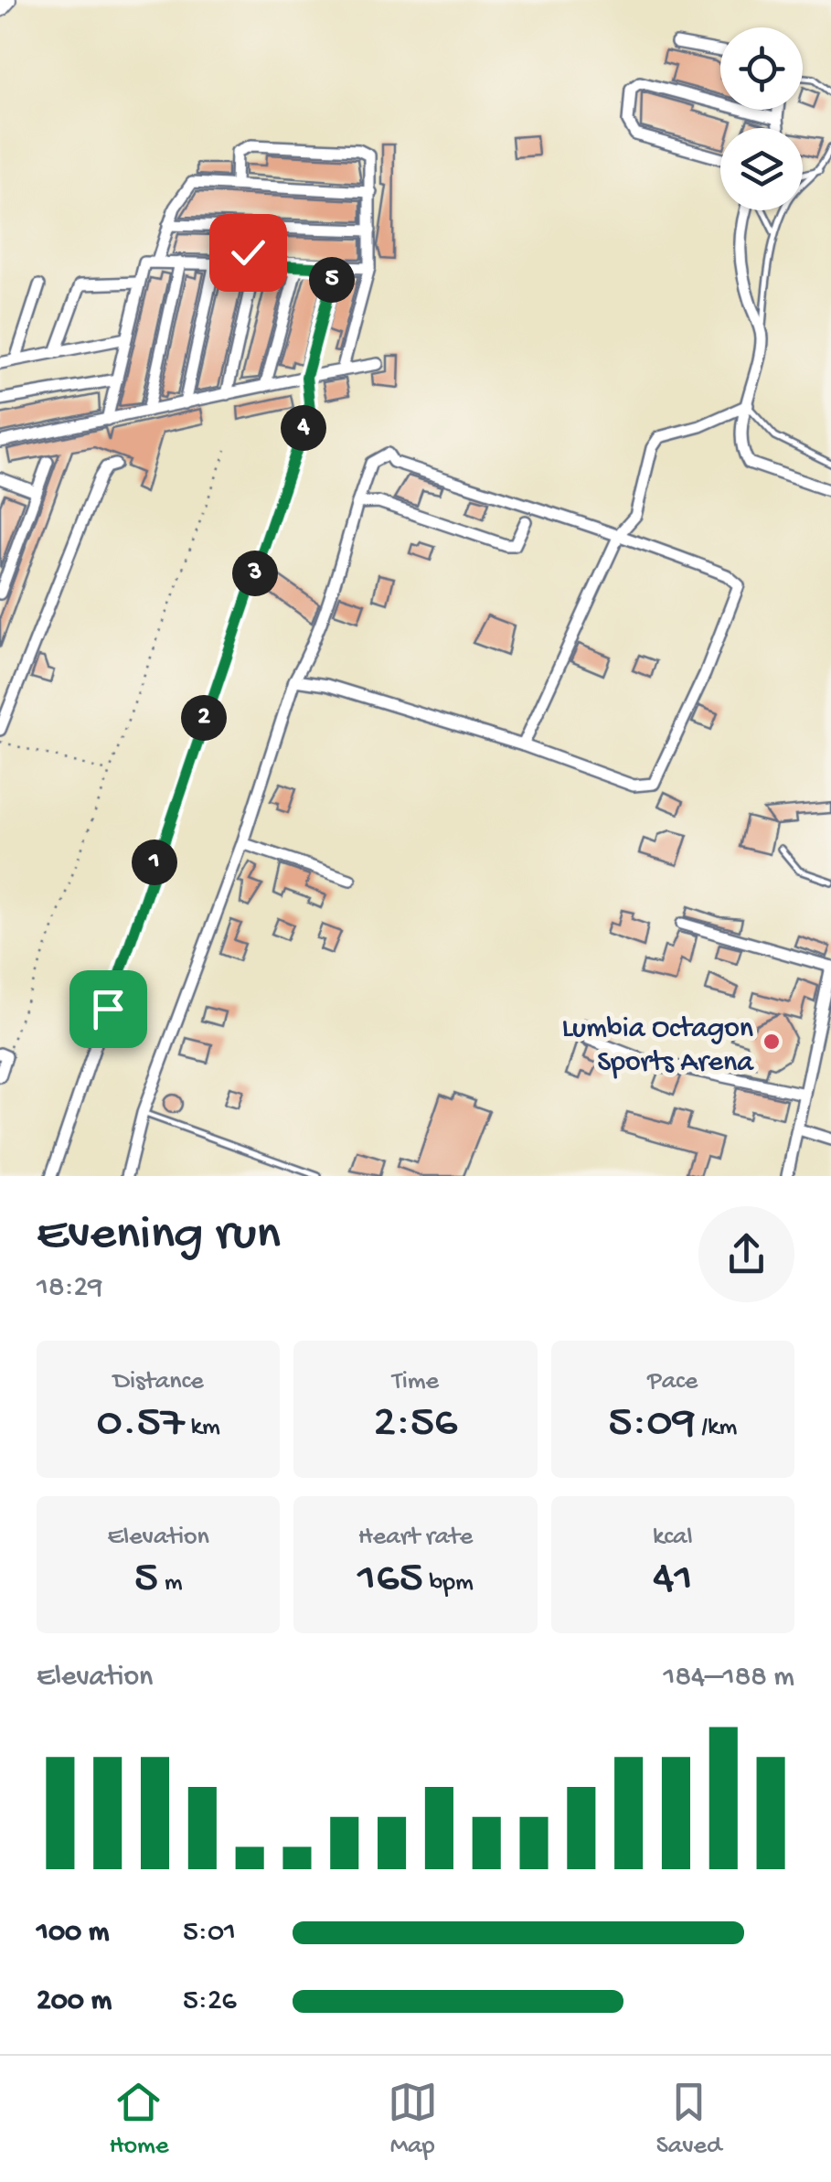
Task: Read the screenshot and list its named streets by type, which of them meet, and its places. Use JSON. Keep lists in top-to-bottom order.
{
  "places": ["Lumbia Octagon Sports Arena"],
  "page": {
    "pins": [
      "5",
      "4",
      "3",
      "2",
      "1"
    ],
    "heading": ["Evening run", "18:29"],
    "stats": [
      ["Distance", "0.57 km"],
      ["Time", "2:56"],
      ["Pace", "5:09 /km"],
      ["Elevation", "5 m"],
      ["Heart rate", "165 bpm"],
      ["kcal", "41"]
    ],
    "chart": ["Elevation", "184–188 m"],
    "list": [
      {
        "name": "100 m",
        "note": "5:01"
      },
      {
        "name": "200 m",
        "note": "5:26"
      }
    ],
    "tabs": ["Home", "Map", "Saved"]
  }
}
